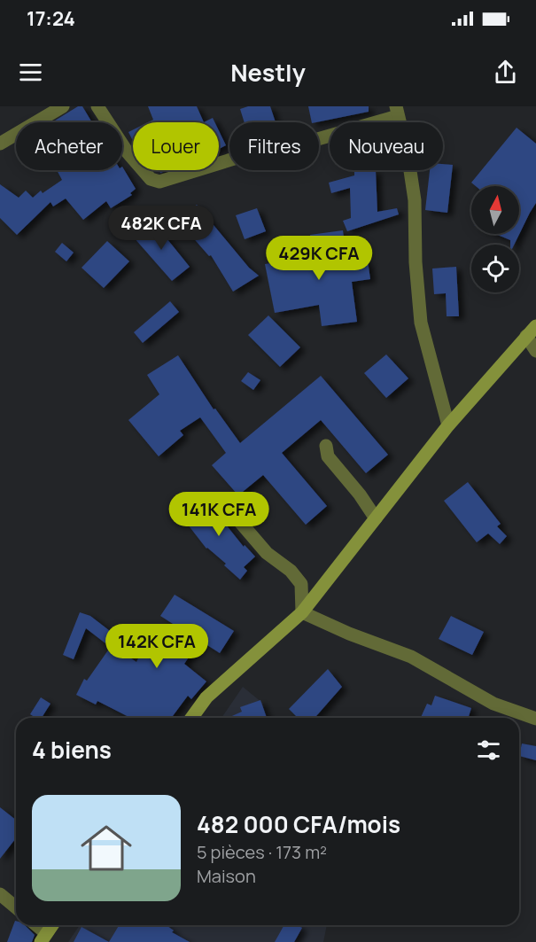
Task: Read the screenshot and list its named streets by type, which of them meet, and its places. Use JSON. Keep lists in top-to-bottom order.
{
  "north": "top",
  "page": {
    "status": "17:24",
    "header": "Nestly",
    "chip": [
      "Acheter",
      "Louer",
      "Filtres",
      "Nouveau"
    ],
    "price": [
      "482K CFA",
      "429K CFA",
      "141K CFA",
      "142K CFA"
    ],
    "heading": "4 biens",
    "list": [
      {
        "name": "482 000 CFA/mois",
        "note": "5 pièces · 173 m² · Maison"
      }
    ]
  }
}
